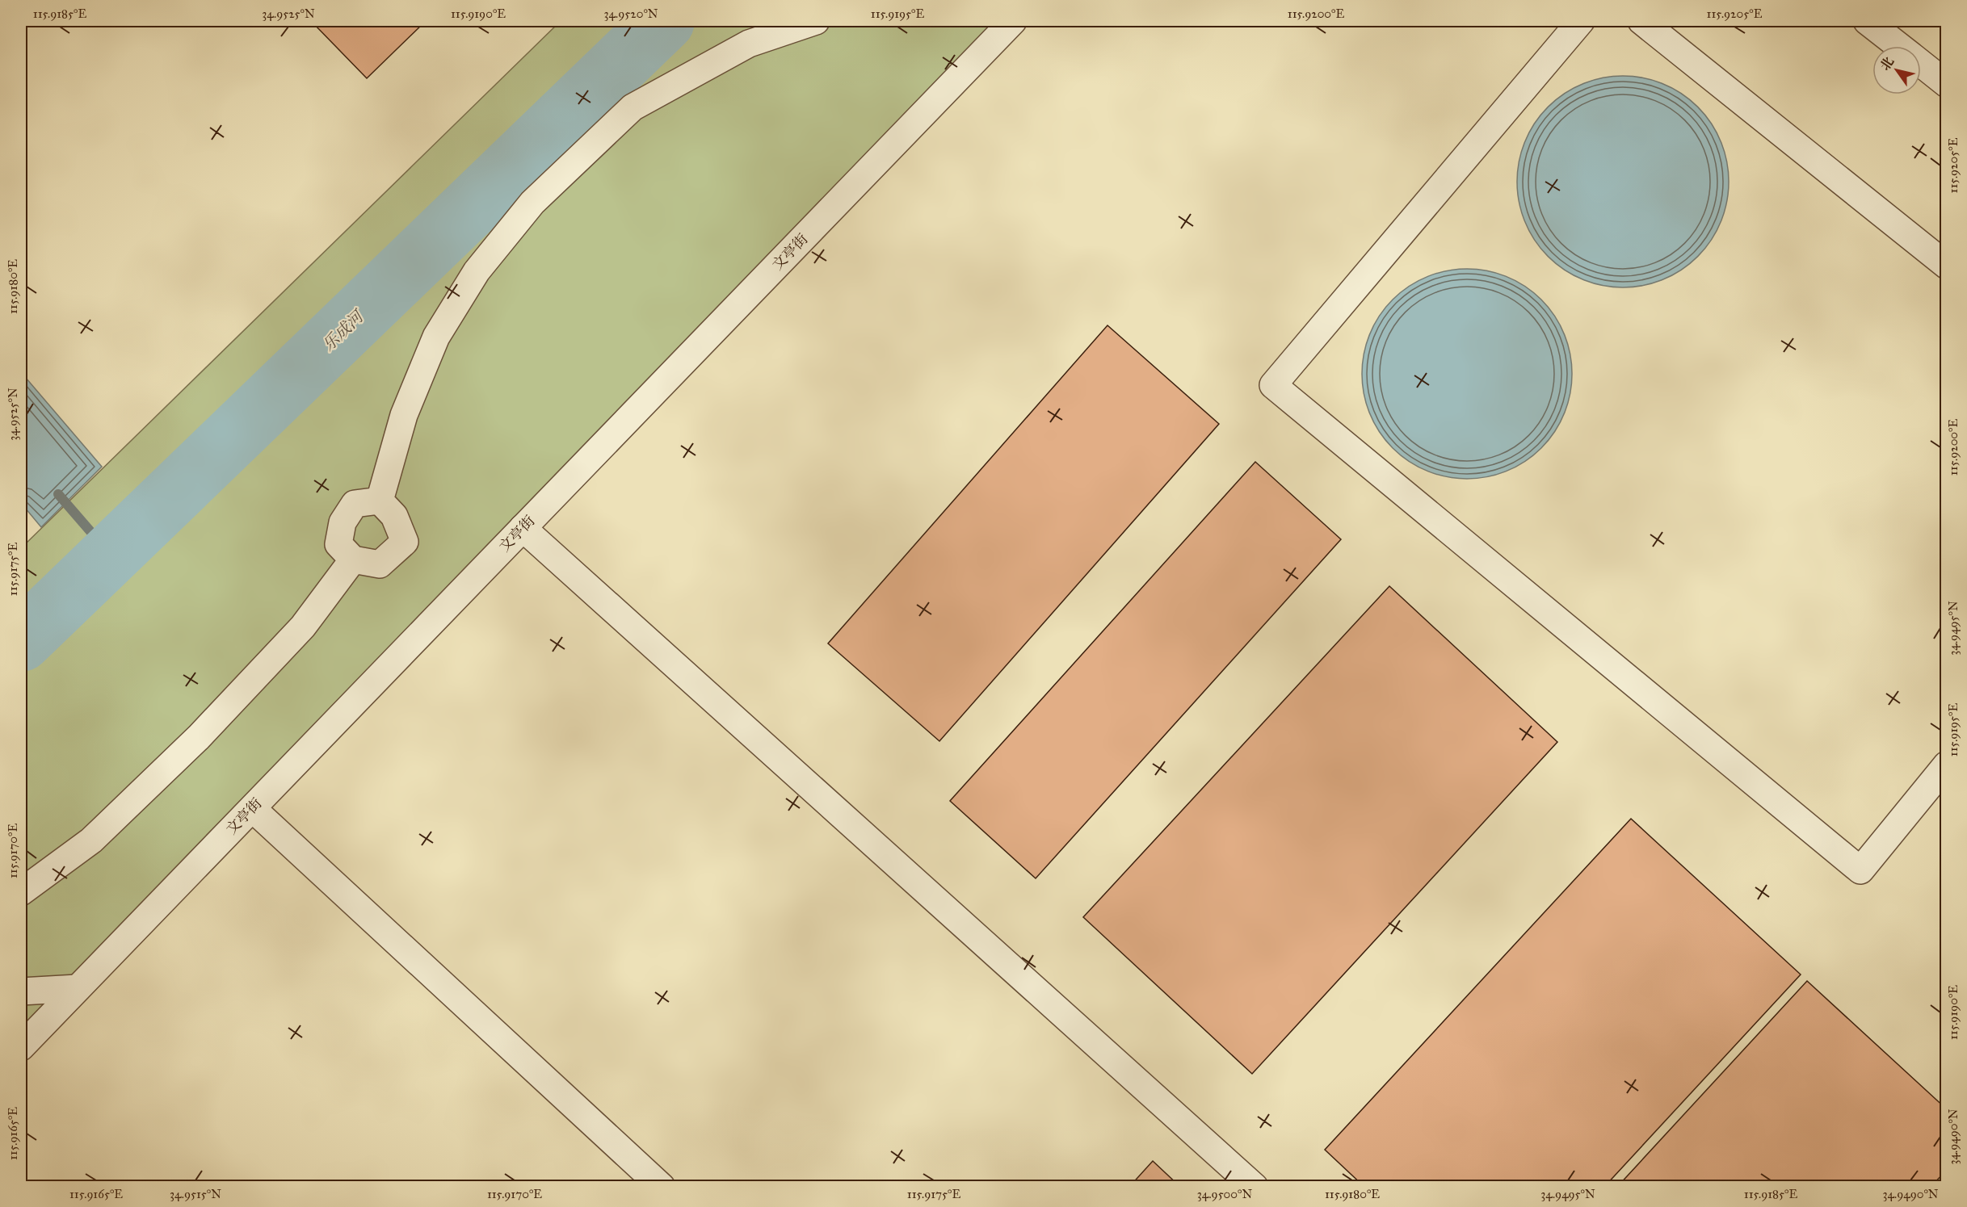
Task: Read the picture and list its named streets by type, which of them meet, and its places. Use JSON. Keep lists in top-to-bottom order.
{
  "streets": {
    "street": ["文亭街"]
  },
  "water": ["乐成河"],
  "north": "top left",
  "coordinates": [
    "115.9185°E",
    "34.9525°N",
    "115.9190°E",
    "34.9520°N",
    "115.9195°E",
    "115.9200°E",
    "115.9205°E",
    "115.9180°E",
    "115.9175°E",
    "34.9495°N",
    "115.9170°E",
    "115.9165°E",
    "34.9490°N",
    "34.9515°N",
    "34.9500°N"
  ]
}
